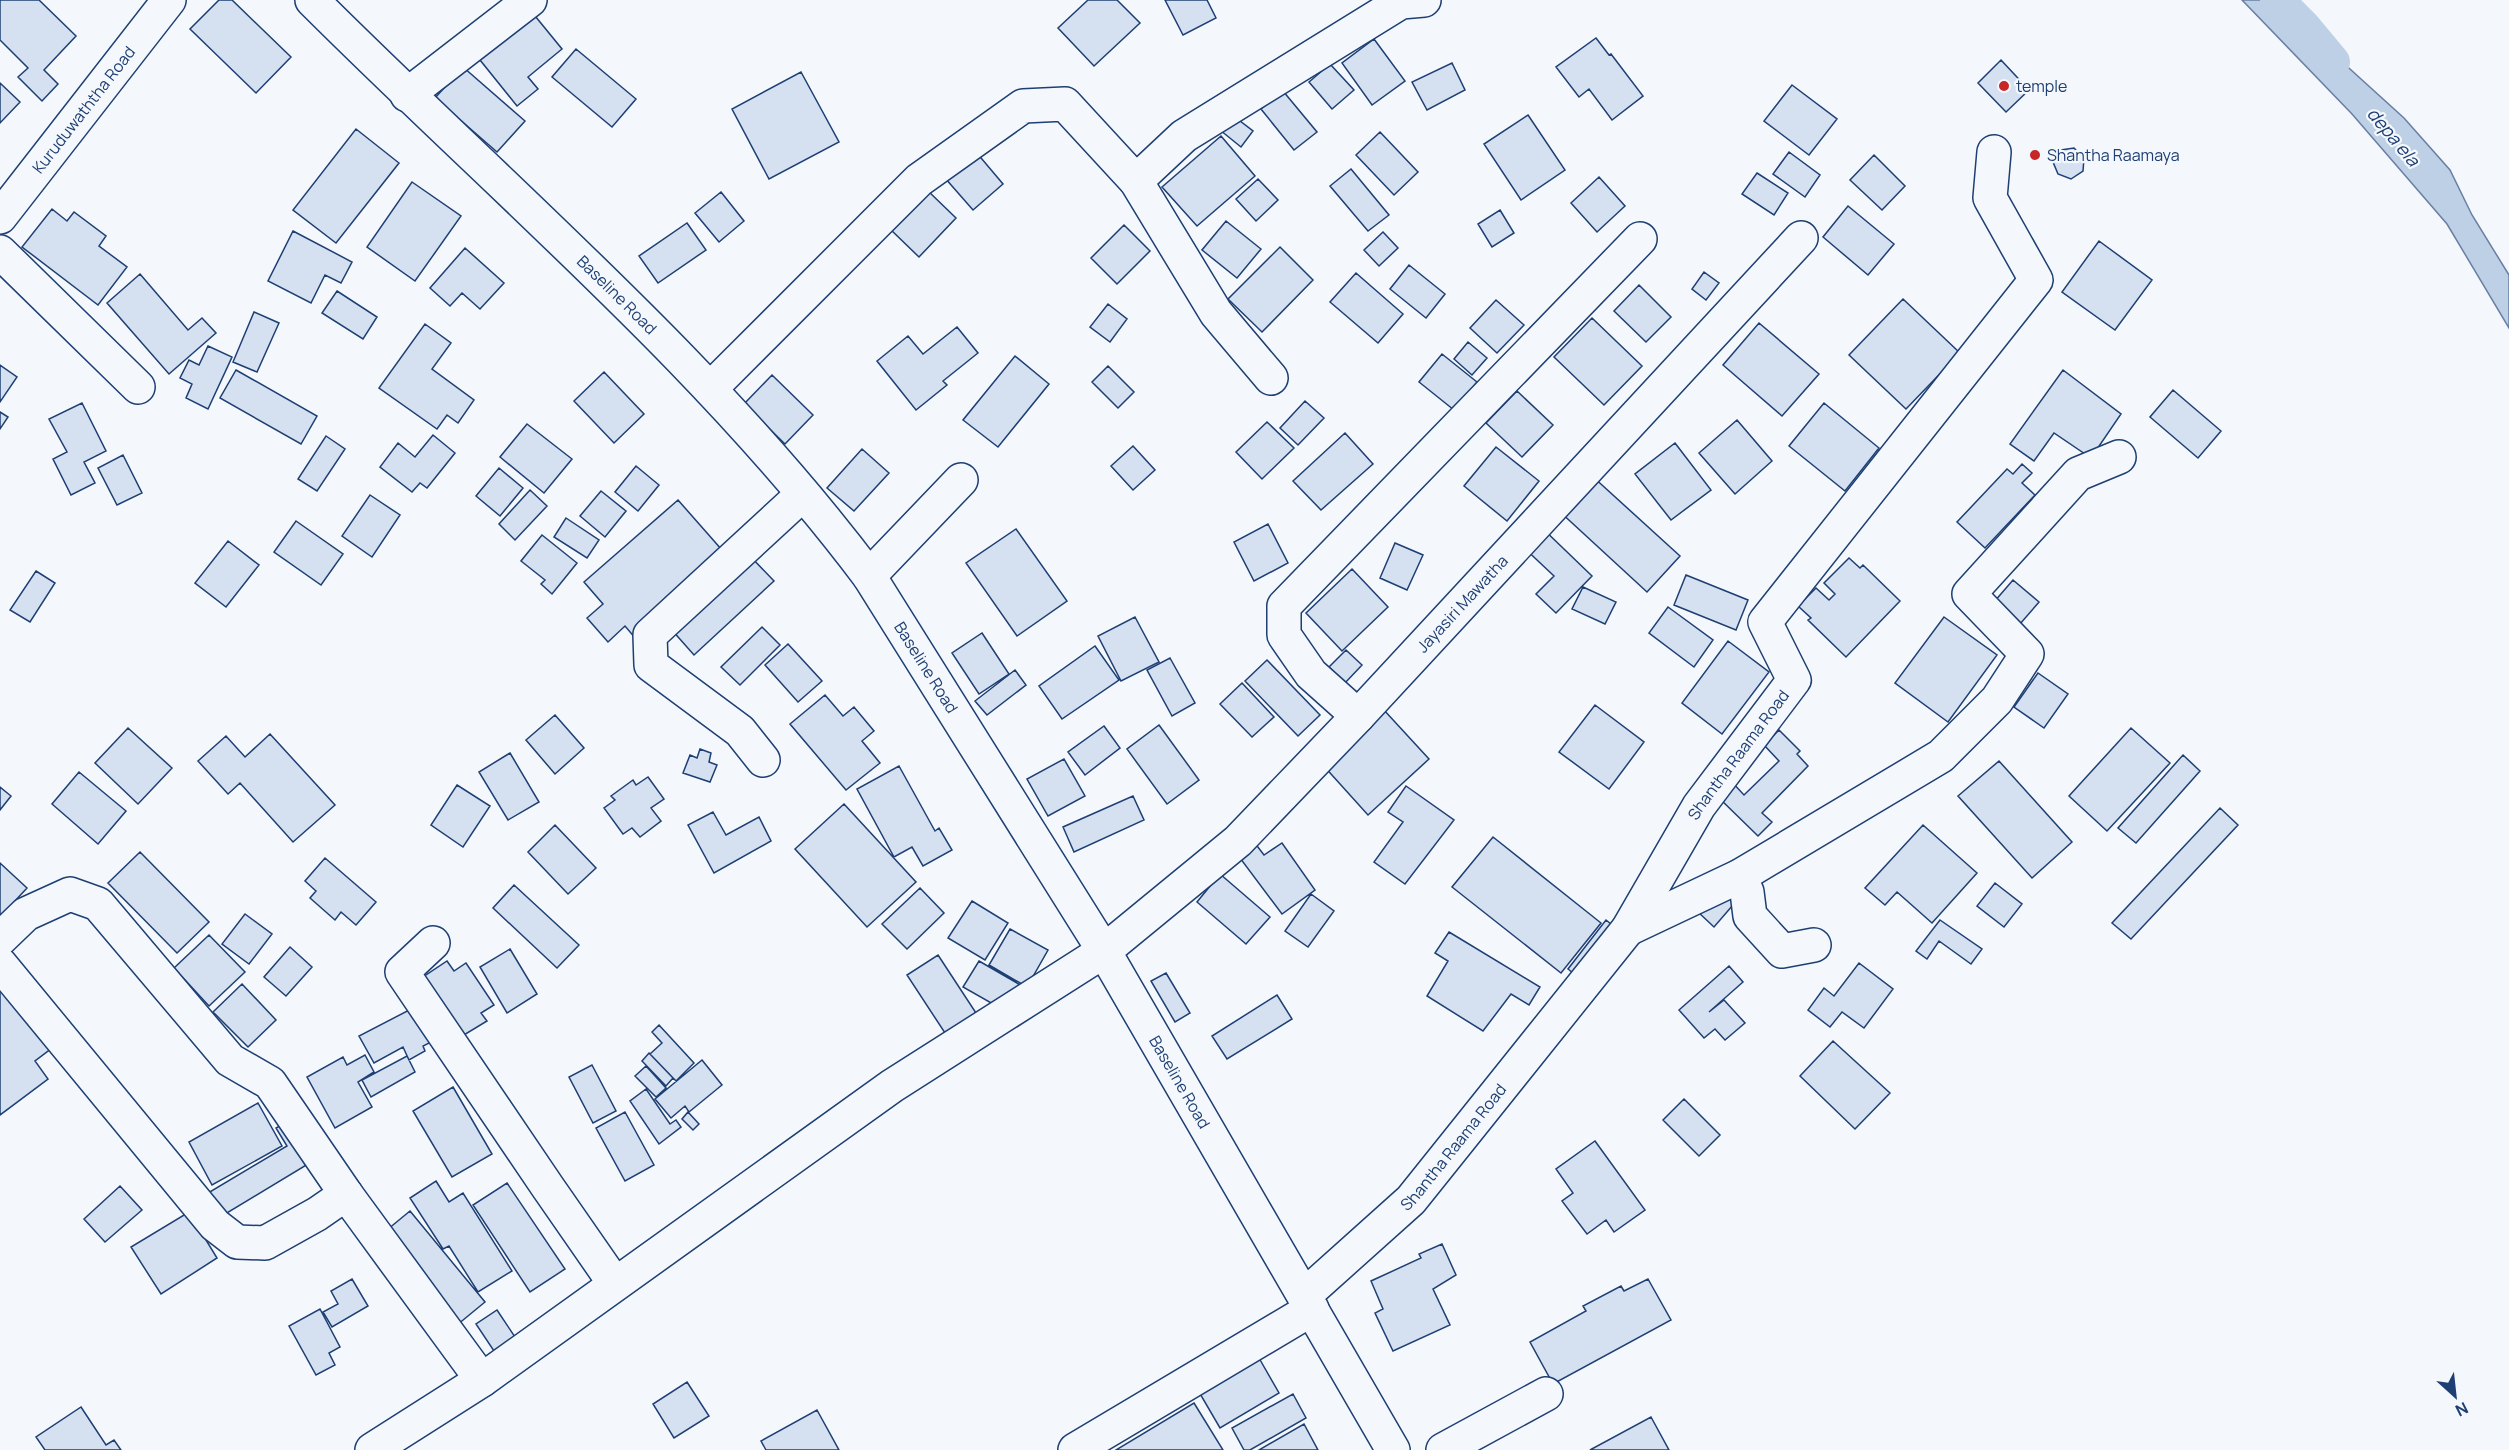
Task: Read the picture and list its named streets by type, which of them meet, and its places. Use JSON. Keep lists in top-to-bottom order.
{
  "streets": {
    "street": [
      "Kuruduwaththa Road",
      "Baseline Road",
      "Jayasiri Mawatha",
      "Shantha Raama Road"
    ]
  },
  "crossings": [
    ["Baseline Road", "Jayasiri Mawatha"],
    ["Baseline Road", "Shantha Raama Road"]
  ],
  "water": ["depa ela"],
  "places": ["temple", "Shantha Raamaya"],
  "north": "bottom right"
}
